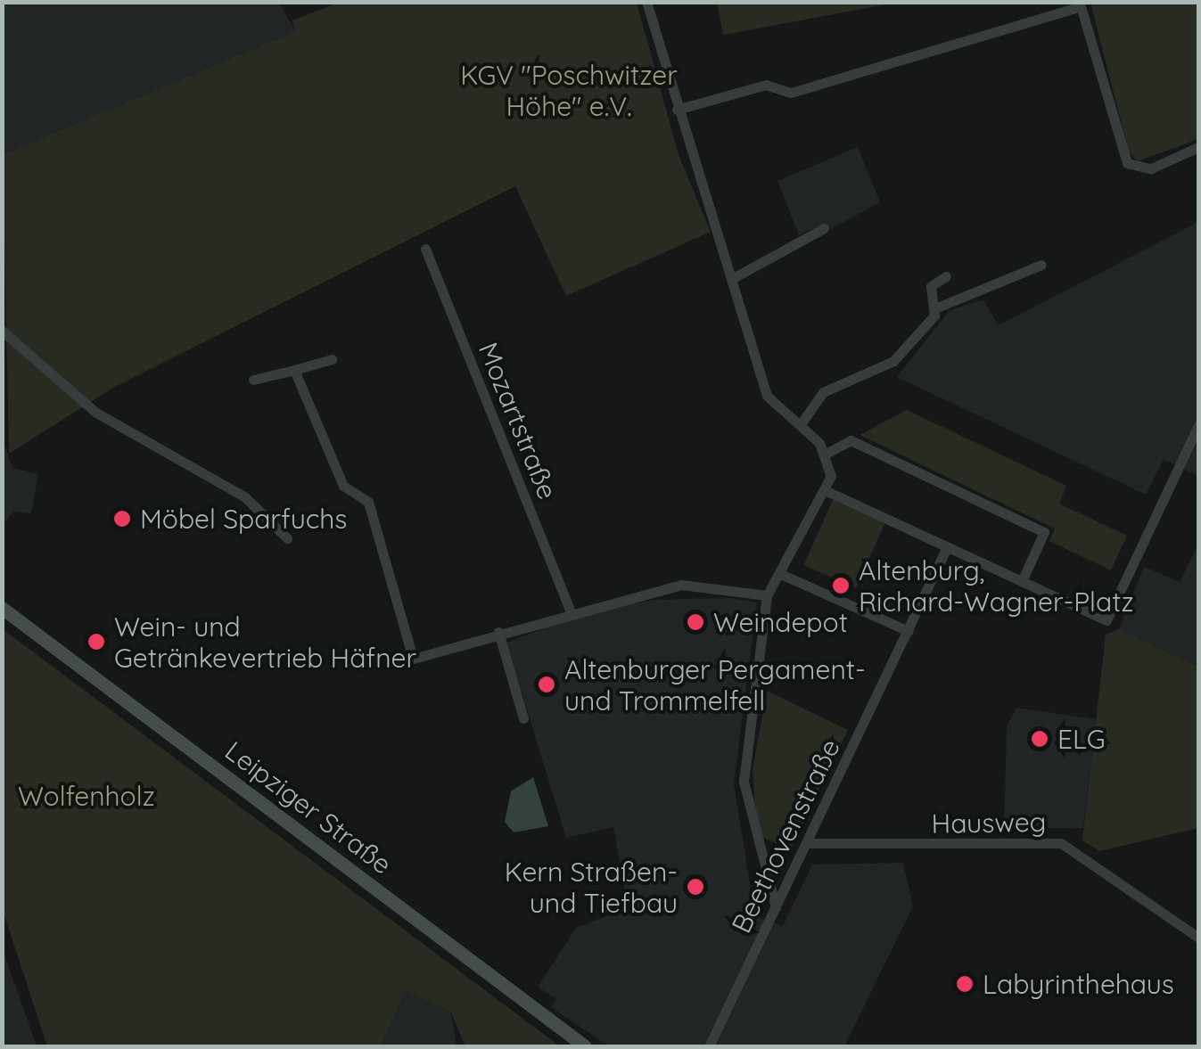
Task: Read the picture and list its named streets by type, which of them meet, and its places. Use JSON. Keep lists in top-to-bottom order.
{
  "streets": {
    "street": [
      "Mozartstraße",
      "Leipziger Straße",
      "Hausweg",
      "Beethovenstraße"
    ]
  },
  "crossings": [
    ["Hausweg", "Beethovenstraße"]
  ],
  "parks": ["KGV \"Poschwitzer Höhe\" e.V.", "Wolfenholz"],
  "places": [
    "Möbel Sparfuchs",
    "Altenburg, Richard-Wagner-Platz",
    "Weindepot",
    "Wein- und Getränkevertrieb Häfner",
    "Altenburger Pergament- und Trommelfell",
    "ELG",
    "Kern Straßen- und Tiefbau",
    "Labyrinthehaus"
  ]
}
